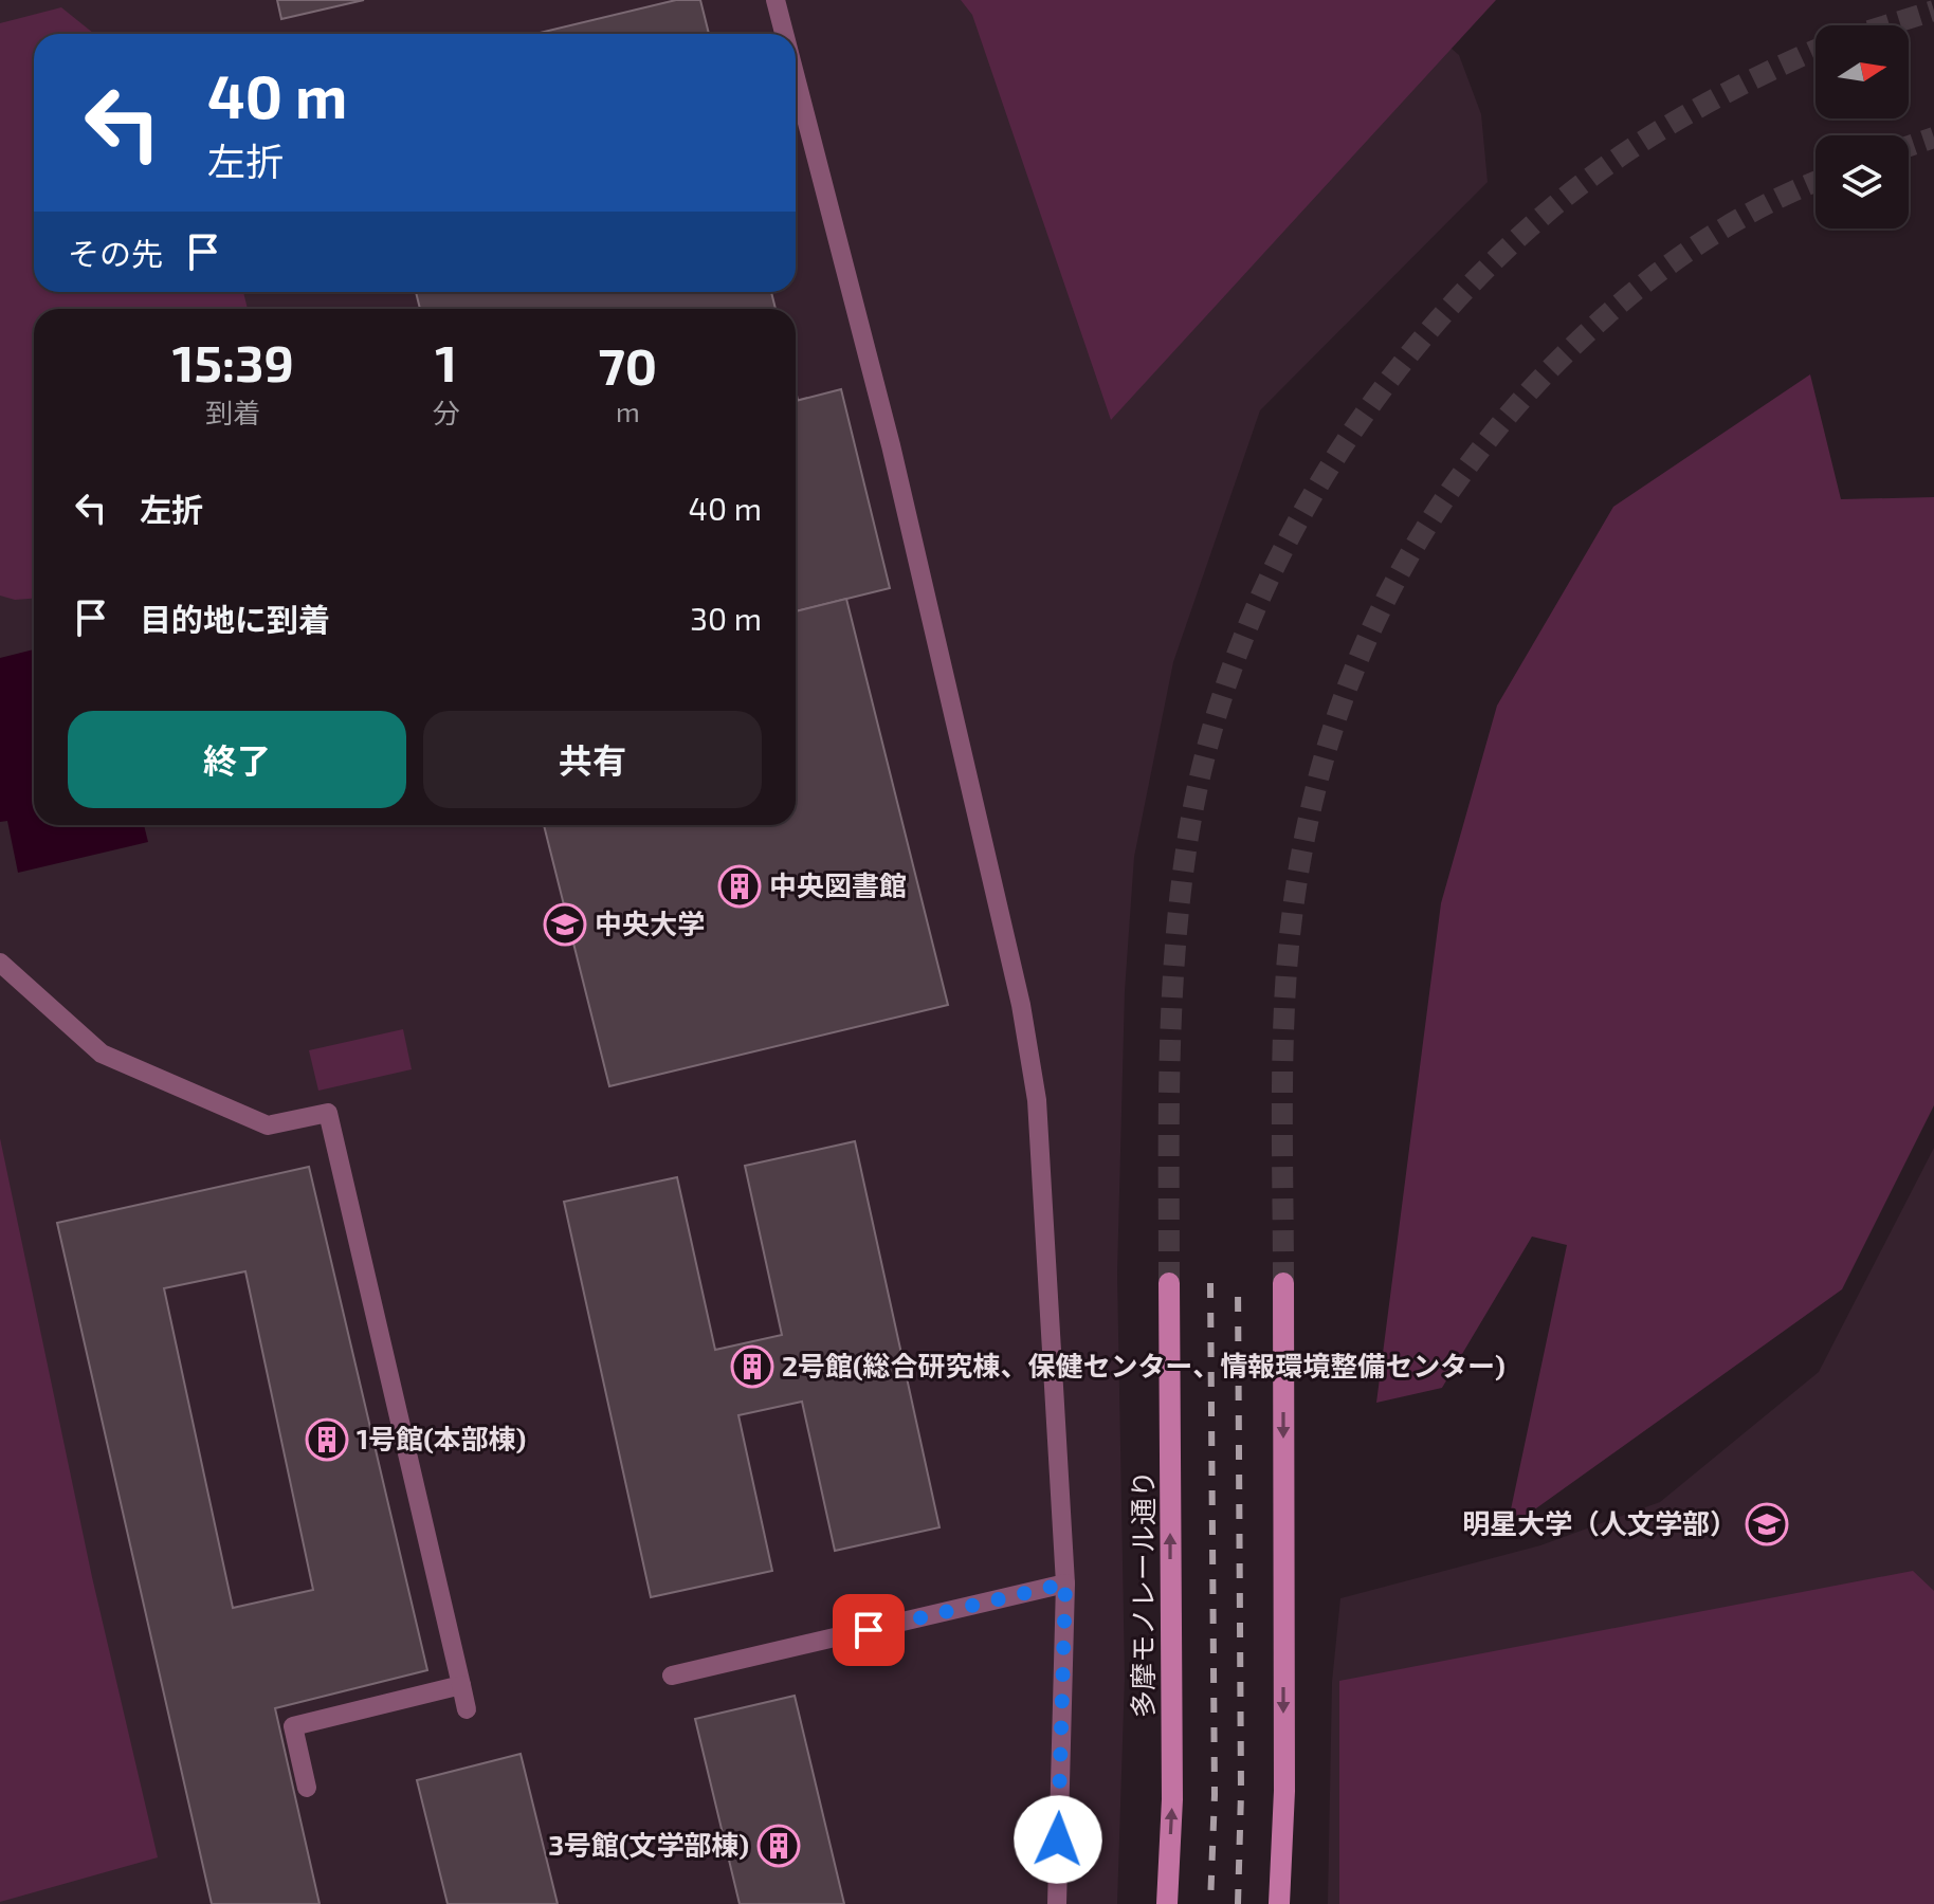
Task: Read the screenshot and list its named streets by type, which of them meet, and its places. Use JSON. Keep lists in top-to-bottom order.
{
  "streets": {
    "main road": ["多摩モノレール通り"]
  },
  "places": {
    "building": [
      "中央図書館",
      "2号館(総合研究棟、保健センター、情報環境整備センター)",
      "1号館(本部棟)",
      "3号館(文学部棟)"
    ],
    "school or university": ["中央大学", "明星大学（人文学部）"]
  },
  "north": "right",
  "page": {
    "turn": ["40 m", "左折"],
    "then": "その先",
    "eta": [
      "15:39",
      "到着",
      "1",
      "分",
      "70",
      "m"
    ],
    "list": [
      {
        "name": "左折",
        "value": "40 m"
      },
      {
        "name": "目的地に到着",
        "value": "30 m"
      }
    ],
    "buttons": ["終了", "共有"]
  }
}
